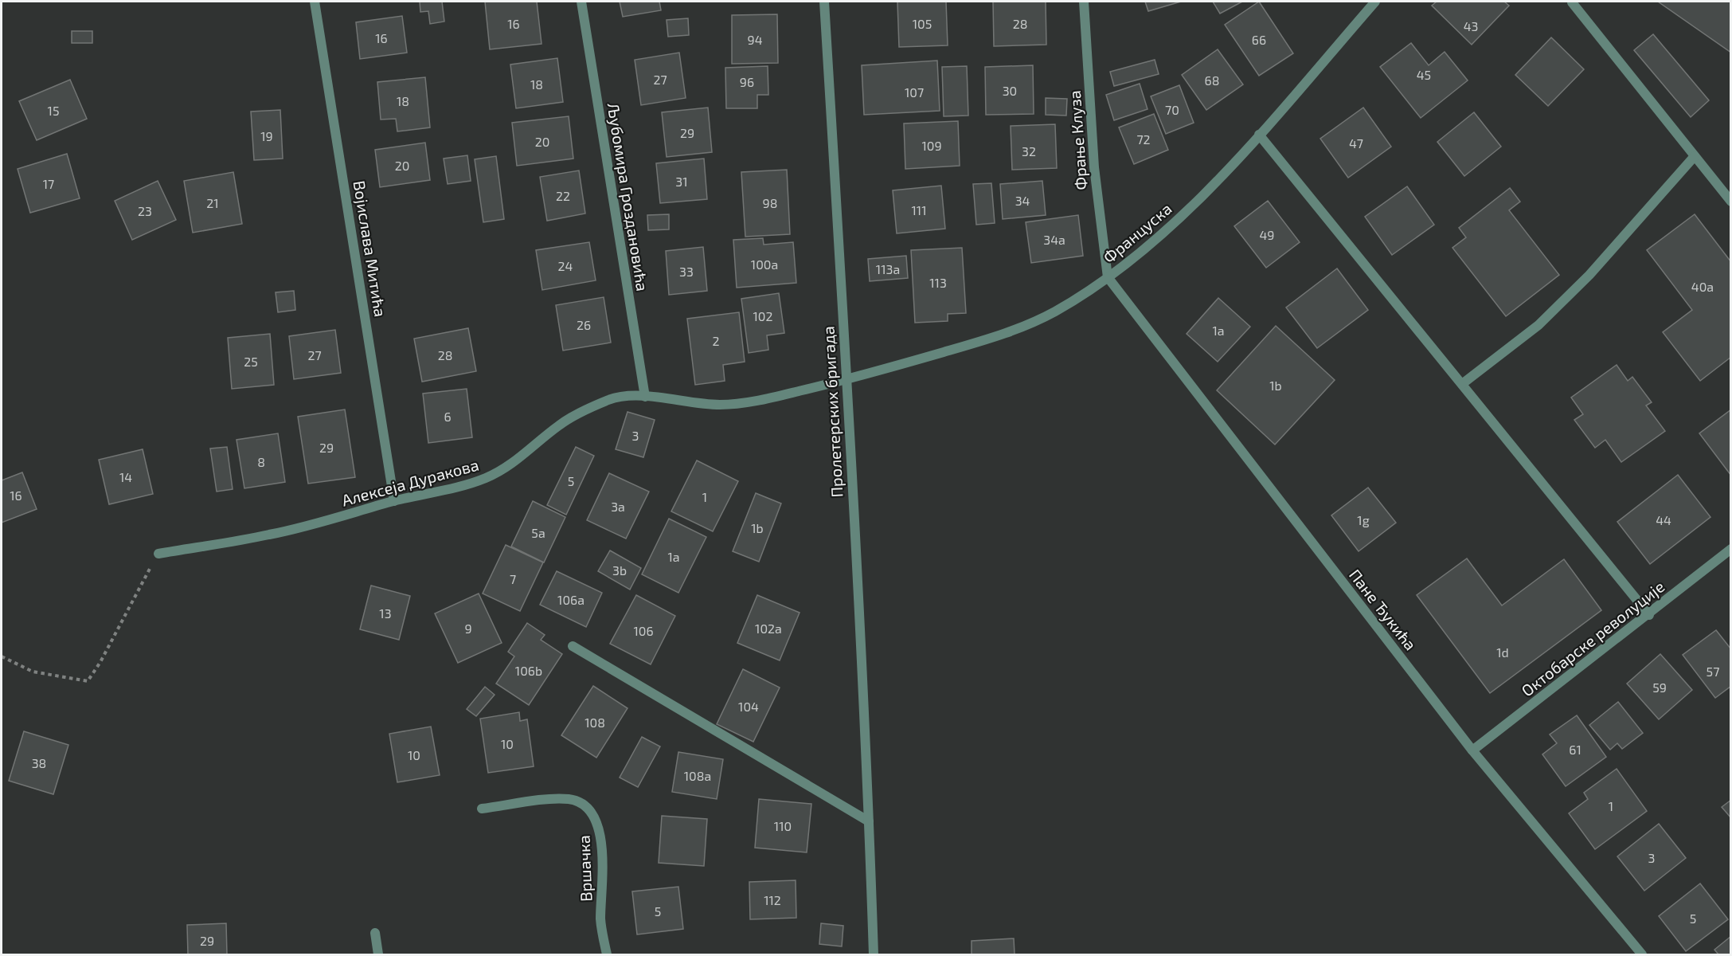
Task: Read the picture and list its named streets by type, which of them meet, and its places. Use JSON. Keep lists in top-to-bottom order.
{
  "streets": {
    "street": [
      "Фрање Клуза",
      "Љубомира Гроздановића",
      "Француска",
      "Војислава Митића",
      "Пролетерских бригада",
      "Алексеја Дуракова",
      "Пане Ђукића",
      "Октобарске револуције",
      "Вршачка"
    ]
  },
  "crossings": [
    ["Фрање Клуза", "Француска"],
    ["Фрање Клуза", "Пане Ђукића"],
    ["Љубомира Гроздановића", "Алексеја Дуракова"],
    ["Француска", "Пролетерских бригада"],
    ["Француска", "Алексеја Дуракова"],
    ["Француска", "Пане Ђукића"],
    ["Војислава Митића", "Алексеја Дуракова"],
    ["Пролетерских бригада", "Алексеја Дуракова"],
    ["Пане Ђукића", "Октобарске револуције"]
  ],
  "house_numbers": [
    "16",
    "105",
    "28",
    "43",
    "16",
    "94",
    "66",
    "45",
    "27",
    "68",
    "96",
    "18",
    "30",
    "107",
    "18",
    "70",
    "15",
    "29",
    "19",
    "72",
    "20",
    "47",
    "109",
    "32",
    "20",
    "31",
    "17",
    "22",
    "34",
    "21",
    "98",
    "111",
    "23",
    "49",
    "34a",
    "100a",
    "24",
    "113a",
    "33",
    "113",
    "40a",
    "102",
    "26",
    "1a",
    "2",
    "27",
    "28",
    "25",
    "1b",
    "6",
    "3",
    "29",
    "8",
    "14",
    "5",
    "16",
    "1",
    "3a",
    "1g",
    "44",
    "1b",
    "5a",
    "1a",
    "3b",
    "7",
    "106a",
    "13",
    "9",
    "102a",
    "106",
    "1d",
    "106b",
    "57",
    "59",
    "104",
    "108",
    "10",
    "61",
    "10",
    "38",
    "108a",
    "1",
    "110",
    "3",
    "112",
    "5",
    "5",
    "29"
  ]
}
